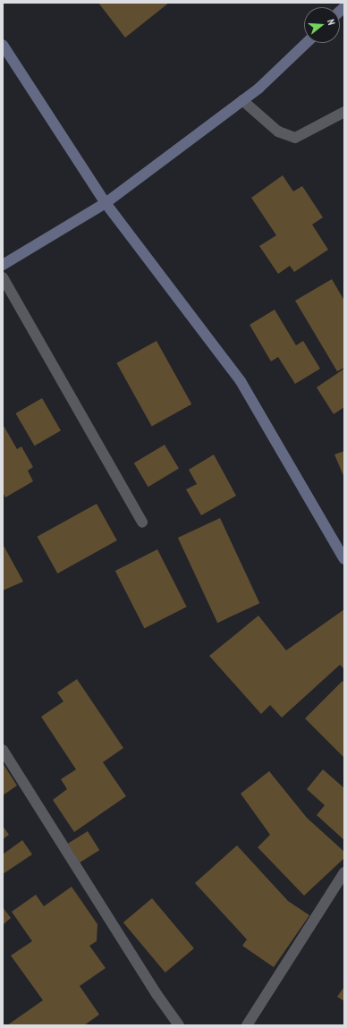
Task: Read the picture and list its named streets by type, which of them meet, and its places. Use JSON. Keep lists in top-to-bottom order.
{
  "north": "right"
}
